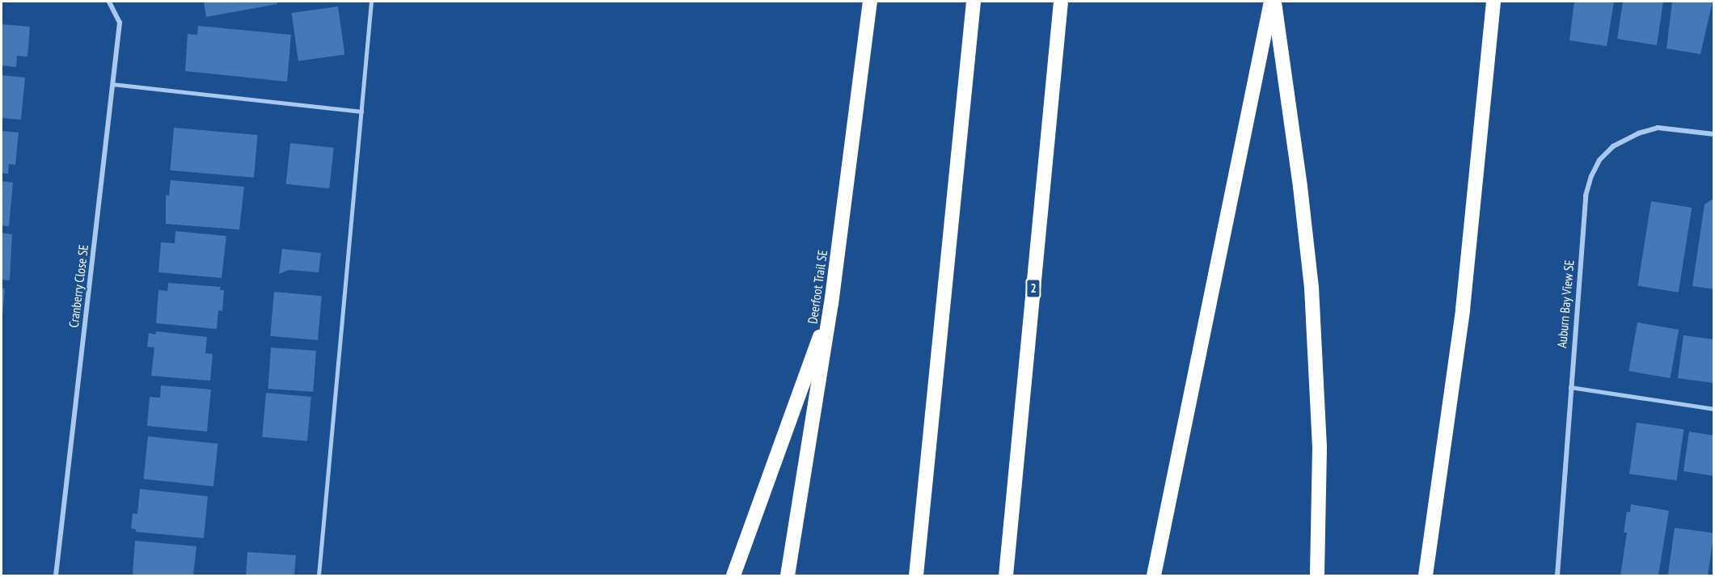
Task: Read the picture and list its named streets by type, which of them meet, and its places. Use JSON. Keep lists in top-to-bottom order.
{
  "streets": {
    "highway": ["Deerfoot Trail SE", "2"],
    "street": ["Cranberry Close SE", "Auburn Bay View SE"]
  }
}
